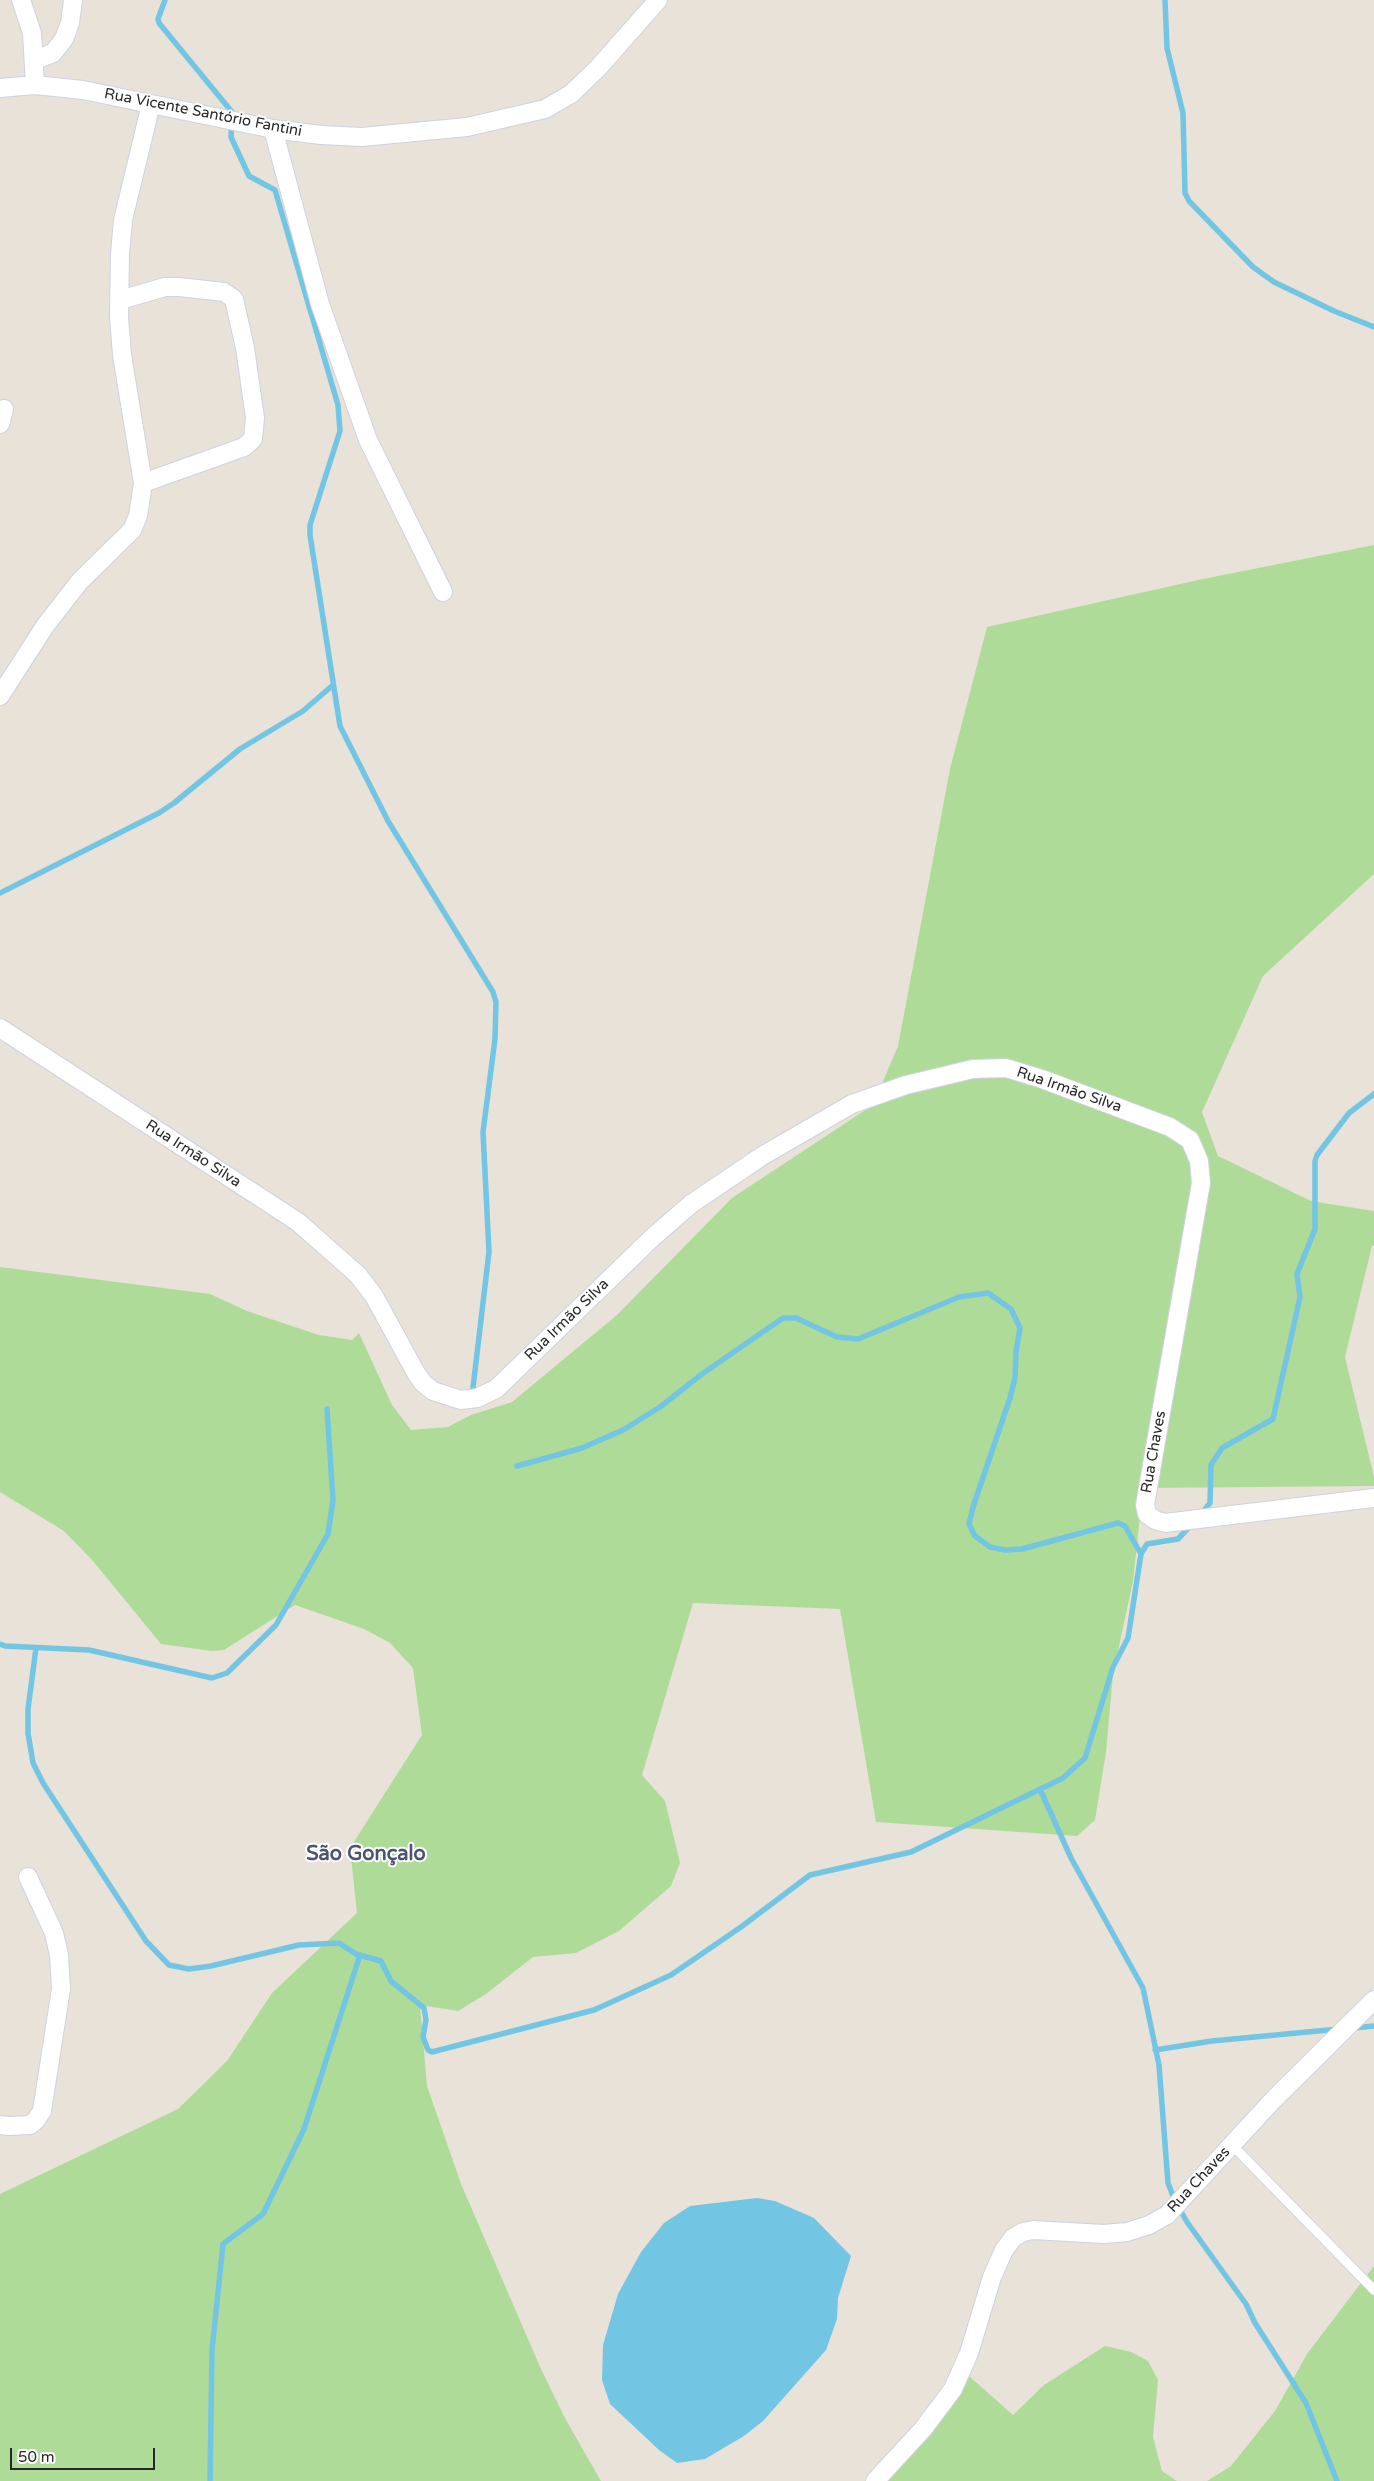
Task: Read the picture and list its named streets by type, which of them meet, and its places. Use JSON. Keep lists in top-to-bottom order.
{
  "streets": {
    "street": ["Rua Vicente Santório Fantini", "Rua Irmão Silva", "Rua Chaves"]
  },
  "crossings": [
    ["Rua Irmão Silva", "Rua Chaves"]
  ],
  "districts": ["São Gonçalo"],
  "scale_bar": "50 m"
}
